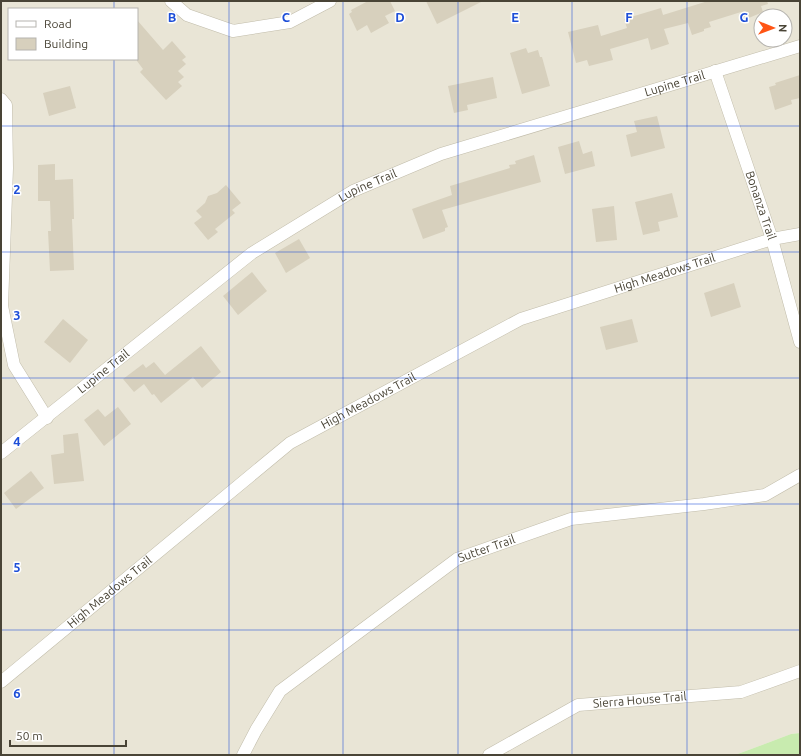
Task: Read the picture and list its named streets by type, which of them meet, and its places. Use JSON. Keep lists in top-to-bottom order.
{
  "streets": {
    "street": [
      "Lupine Trail",
      "Bonanza Trail",
      "High Meadows Trail",
      "Sutter Trail",
      "Sierra House Trail"
    ]
  },
  "crossings": [
    ["Lupine Trail", "Bonanza Trail"],
    ["Bonanza Trail", "High Meadows Trail"]
  ],
  "legend": ["Road", "Building"],
  "scale_bar": "50 m",
  "north": "right",
  "grid": {
    "columns": [
      "B",
      "C",
      "D",
      "E",
      "F",
      "G"
    ],
    "rows": [
      "2",
      "3",
      "4",
      "5",
      "6"
    ]
  }
}
